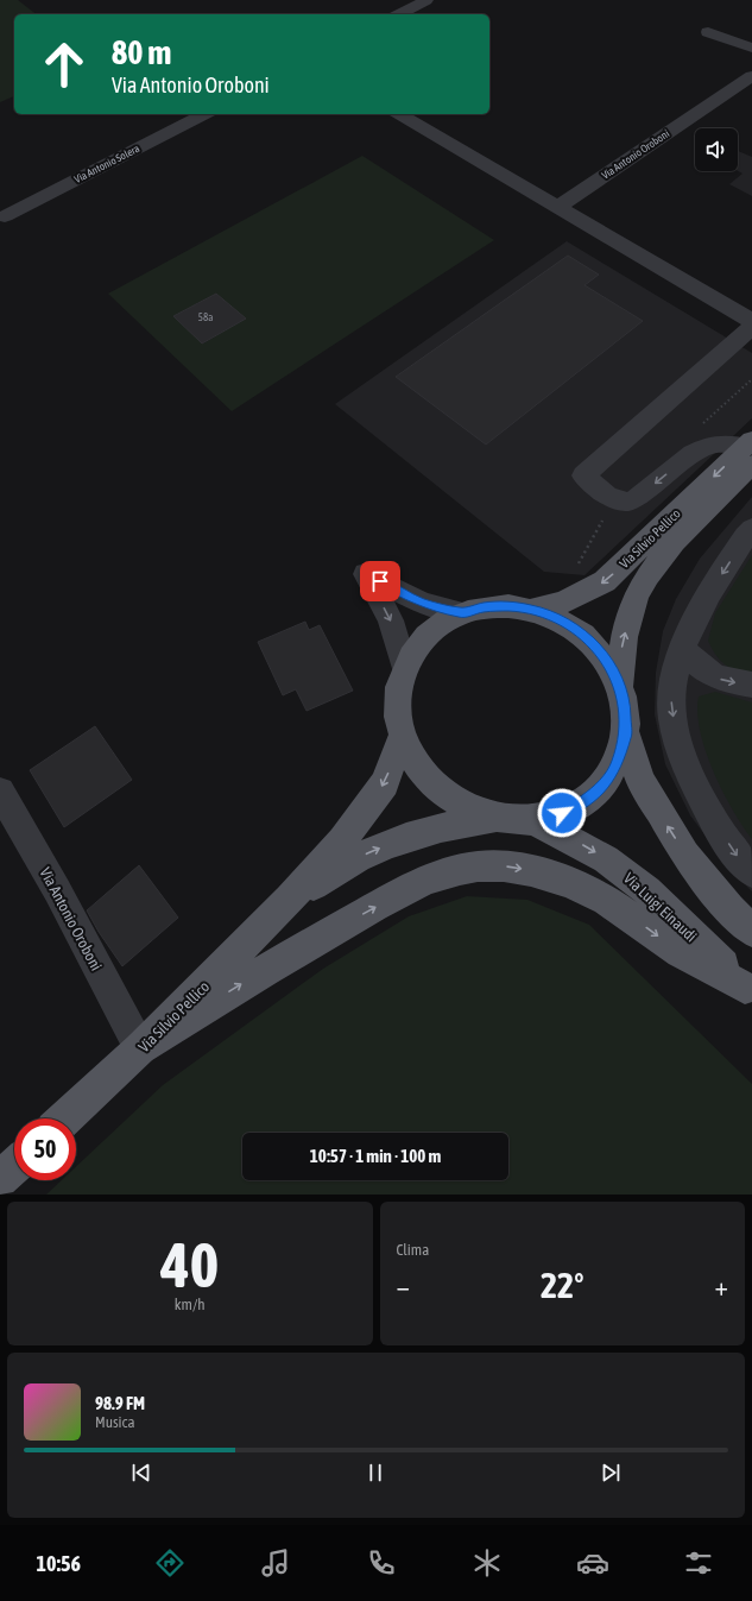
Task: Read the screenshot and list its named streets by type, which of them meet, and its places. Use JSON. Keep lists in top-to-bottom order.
{
  "streets": {
    "main road": ["Via Silvio Pellico", "Via Luigi Einaudi"],
    "street": ["Via Antonio Oroboni", "Via Antonio Solera"]
  },
  "crossings": [
    ["Via Antonio Oroboni", "Via Silvio Pellico"],
    ["Via Silvio Pellico", "Via Luigi Einaudi"]
  ],
  "house_numbers": ["58a"],
  "page": {
    "turn": ["80 m", "Via Antonio Oroboni"],
    "limit": "50",
    "trip": "10:57 · 1 min · 100 m",
    "tile": [
      ["40", "km/h"],
      "Clima"
    ],
    "heat": ["−", "22°", "+"],
    "song": ["98.9 FM", "Musica"],
    "tabs": "10:56"
  }
}
